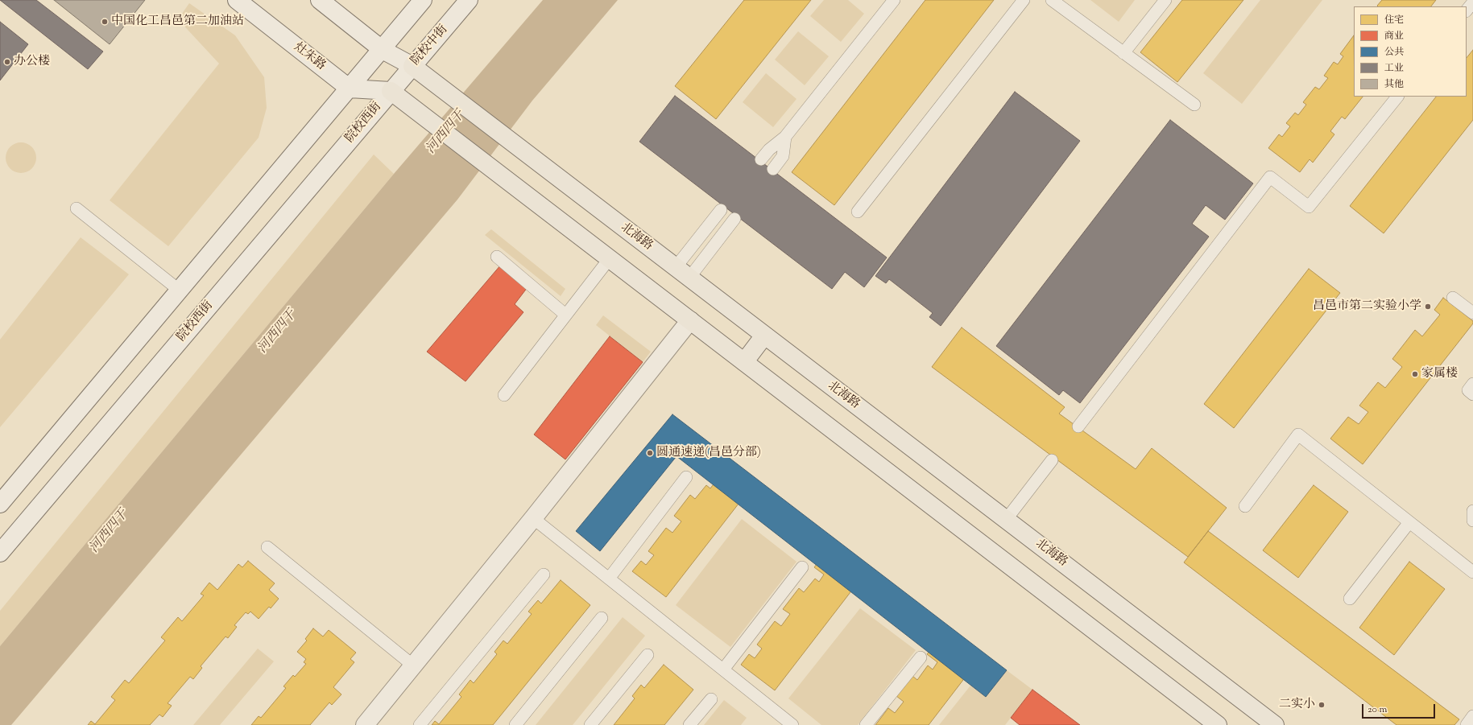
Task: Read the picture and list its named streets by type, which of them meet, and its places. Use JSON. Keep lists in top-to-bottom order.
{
  "streets": {
    "main road": [
      "院校中街",
      "灶朱路",
      "院校西街",
      "北海路"
    ]
  },
  "crossings": [
    ["院校中街", "院校西街"],
    ["院校中街", "北海路"]
  ],
  "water": ["河西四干"],
  "places": [
    "中国化工昌邑第二加油站",
    "办公楼",
    "昌邑市第二实验小学",
    "家属楼",
    "圆通速递(昌邑分部)",
    "二实小"
  ],
  "legend": [
    "住宅",
    "商业",
    "公共",
    "工业",
    "其他"
  ],
  "scale_bar": "20 m"
}
